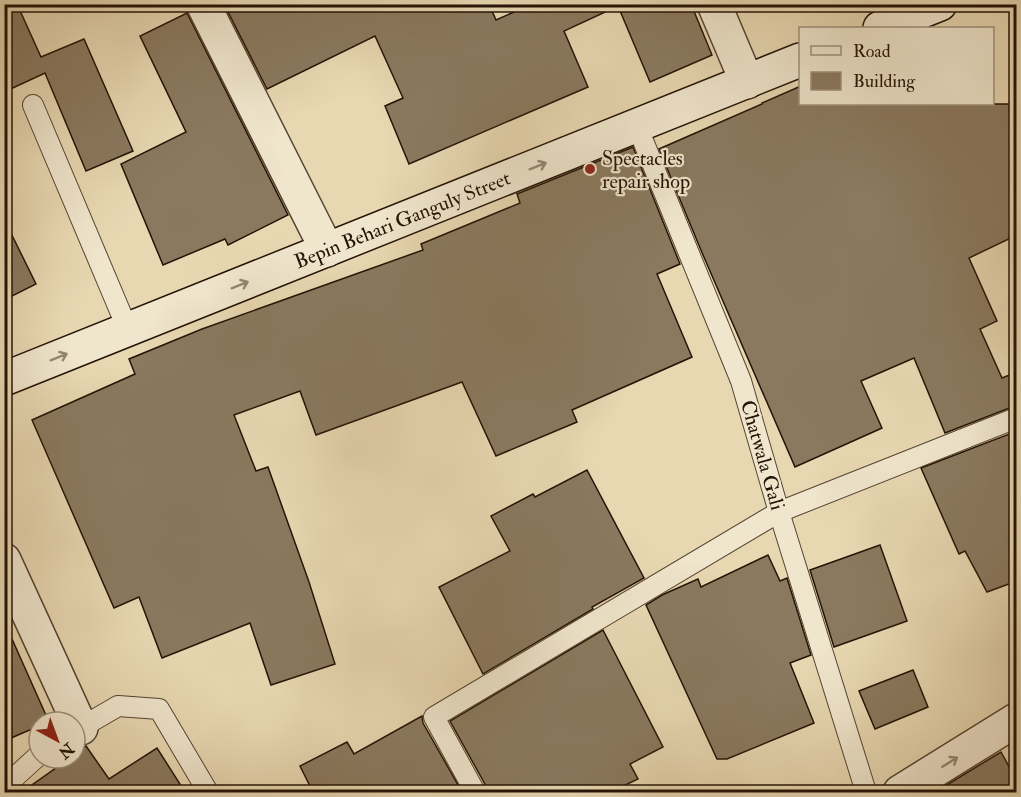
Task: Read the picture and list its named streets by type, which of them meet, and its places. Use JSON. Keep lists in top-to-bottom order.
{
  "streets": {
    "main road": ["Bepin Behari Ganguly Street"],
    "lane": ["Chatwala Gali"]
  },
  "crossings": [
    ["Bepin Behari Ganguly Street", "Chatwala Gali"]
  ],
  "one_way": ["Bepin Behari Ganguly Street"],
  "places": ["Spectacles repair shop"],
  "legend": ["Road", "Building"],
  "north": "bottom right"
}
